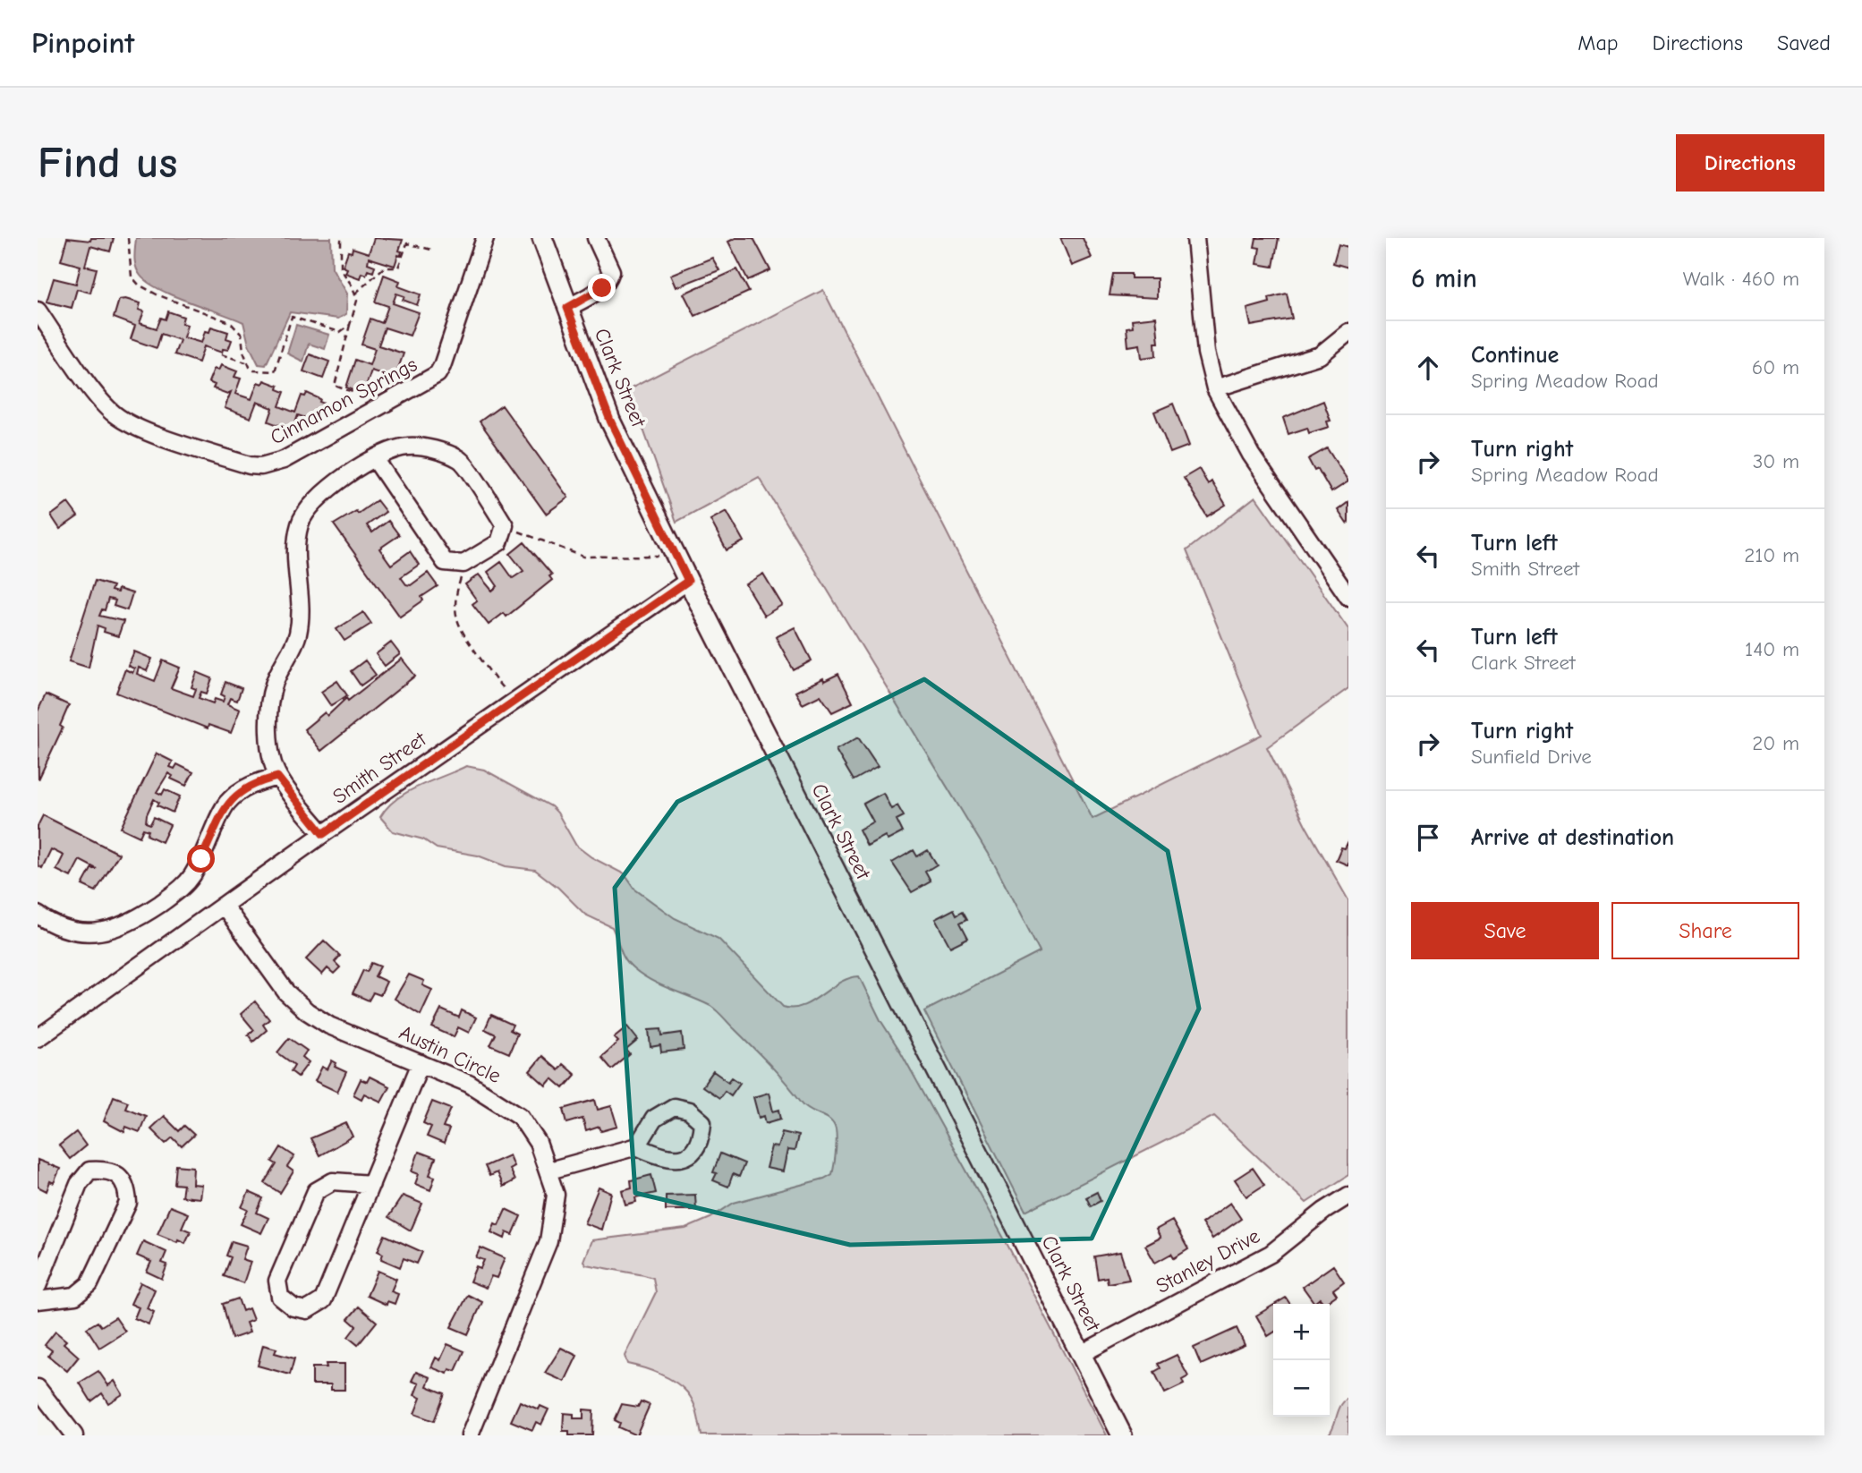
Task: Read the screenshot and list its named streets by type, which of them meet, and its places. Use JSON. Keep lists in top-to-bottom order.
{
  "streets": {
    "main road": ["Clark Street"],
    "street": [
      "Cinnamon Springs",
      "Smith Street",
      "Austin Circle",
      "Stanley Drive"
    ]
  },
  "crossings": [
    ["Clark Street", "Smith Street"],
    ["Clark Street", "Stanley Drive"],
    ["Smith Street", "Austin Circle"]
  ],
  "page": {
    "header": "Pinpoint",
    "nav": ["Map", "Directions", "Saved"],
    "buttons": [
      "Directions",
      ["Save", "Share"]
    ],
    "title": "Find us",
    "heading": ["6 min", "Walk · 460 m"],
    "list": [
      ["Continue", "Spring Meadow Road", "60 m"],
      ["Turn right", "Spring Meadow Road", "30 m"],
      ["Turn left", "Smith Street", "210 m"],
      ["Turn left", "Clark Street", "140 m"],
      ["Turn right", "Sunfield Drive", "20 m"],
      "Arrive at destination"
    ],
    "map_buttons": ["+", "−"]
  }
}
